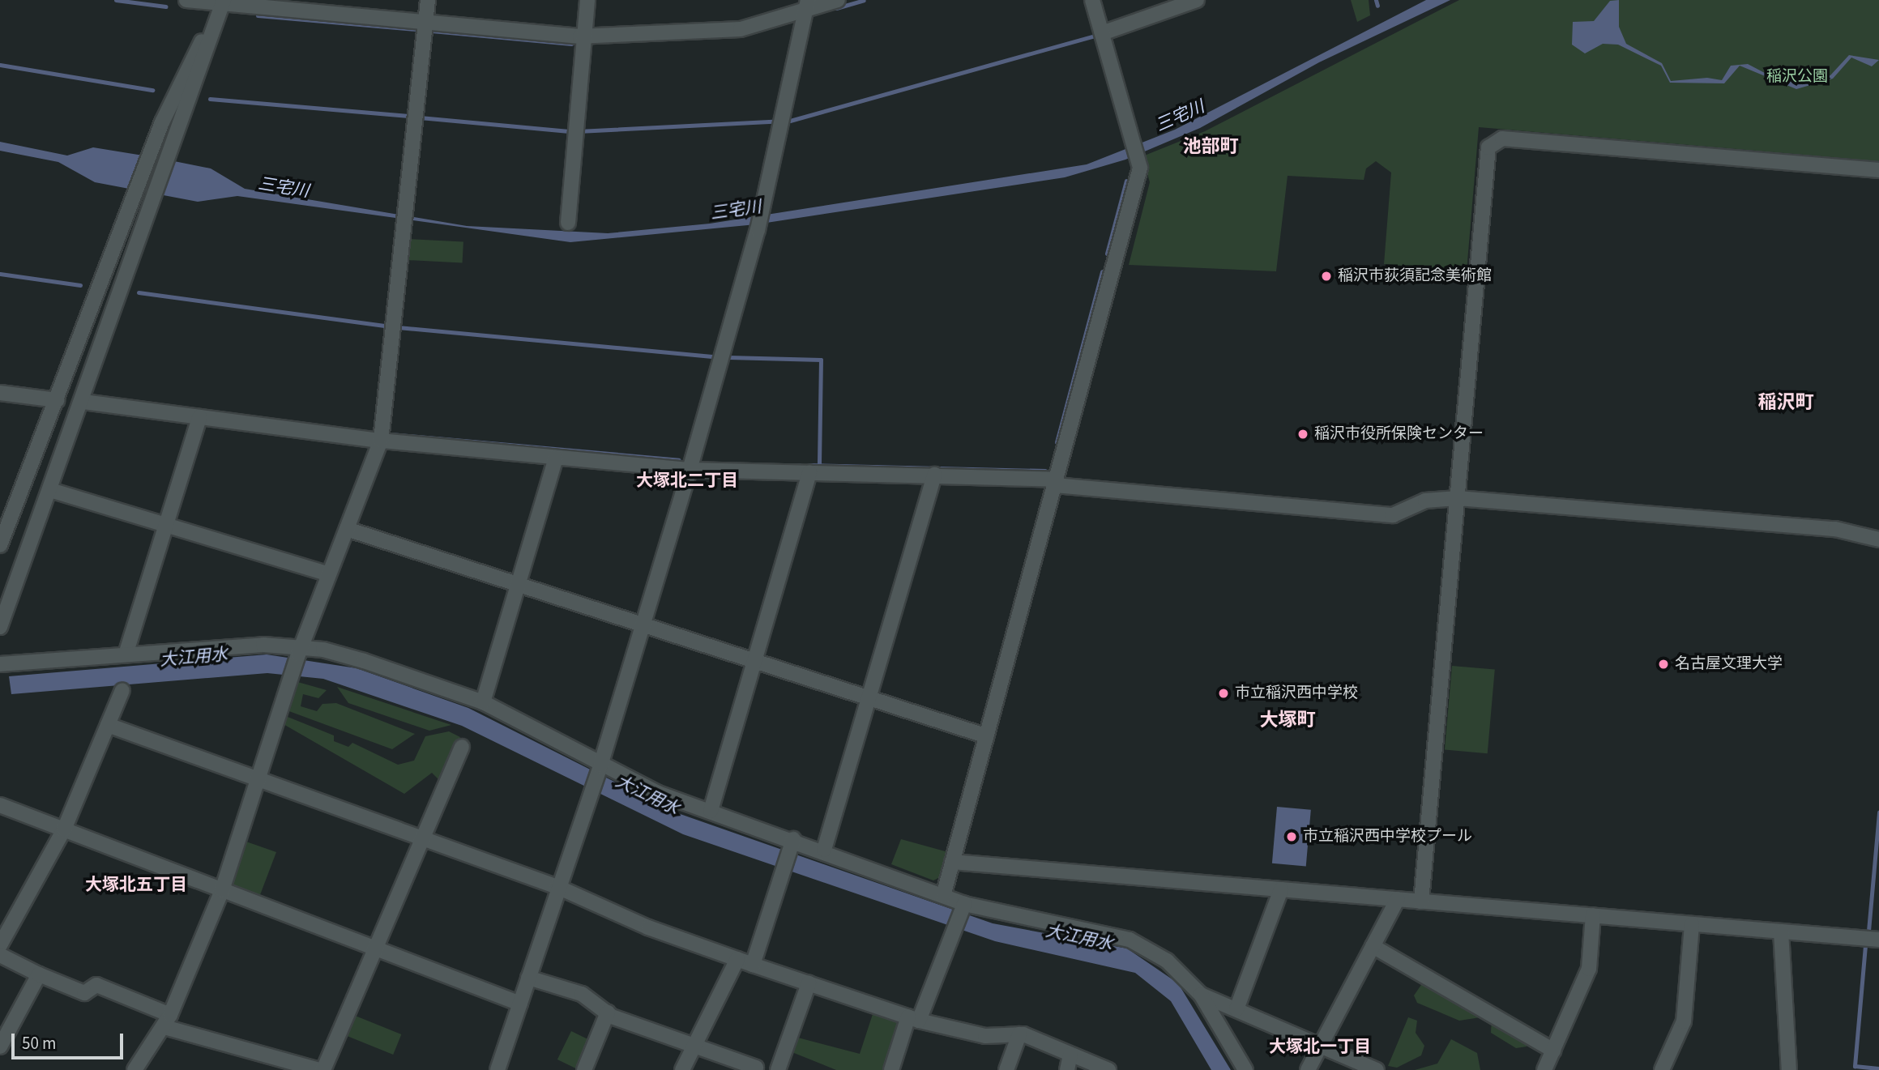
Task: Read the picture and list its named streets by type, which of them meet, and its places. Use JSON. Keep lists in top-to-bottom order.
{
  "districts": [
    "池部町",
    "稲沢町",
    "大塚北二丁目",
    "大塚町",
    "大塚北五丁目",
    "大塚北一丁目"
  ],
  "water": ["三宅川", "大江用水"],
  "parks": ["稲沢公園"],
  "places": [
    "稲沢市荻須記念美術館",
    "稲沢市役所保険センター",
    "名古屋文理大学",
    "市立稲沢西中学校",
    "市立稲沢西中学校プール"
  ],
  "scale_bar": "50 m"
}
